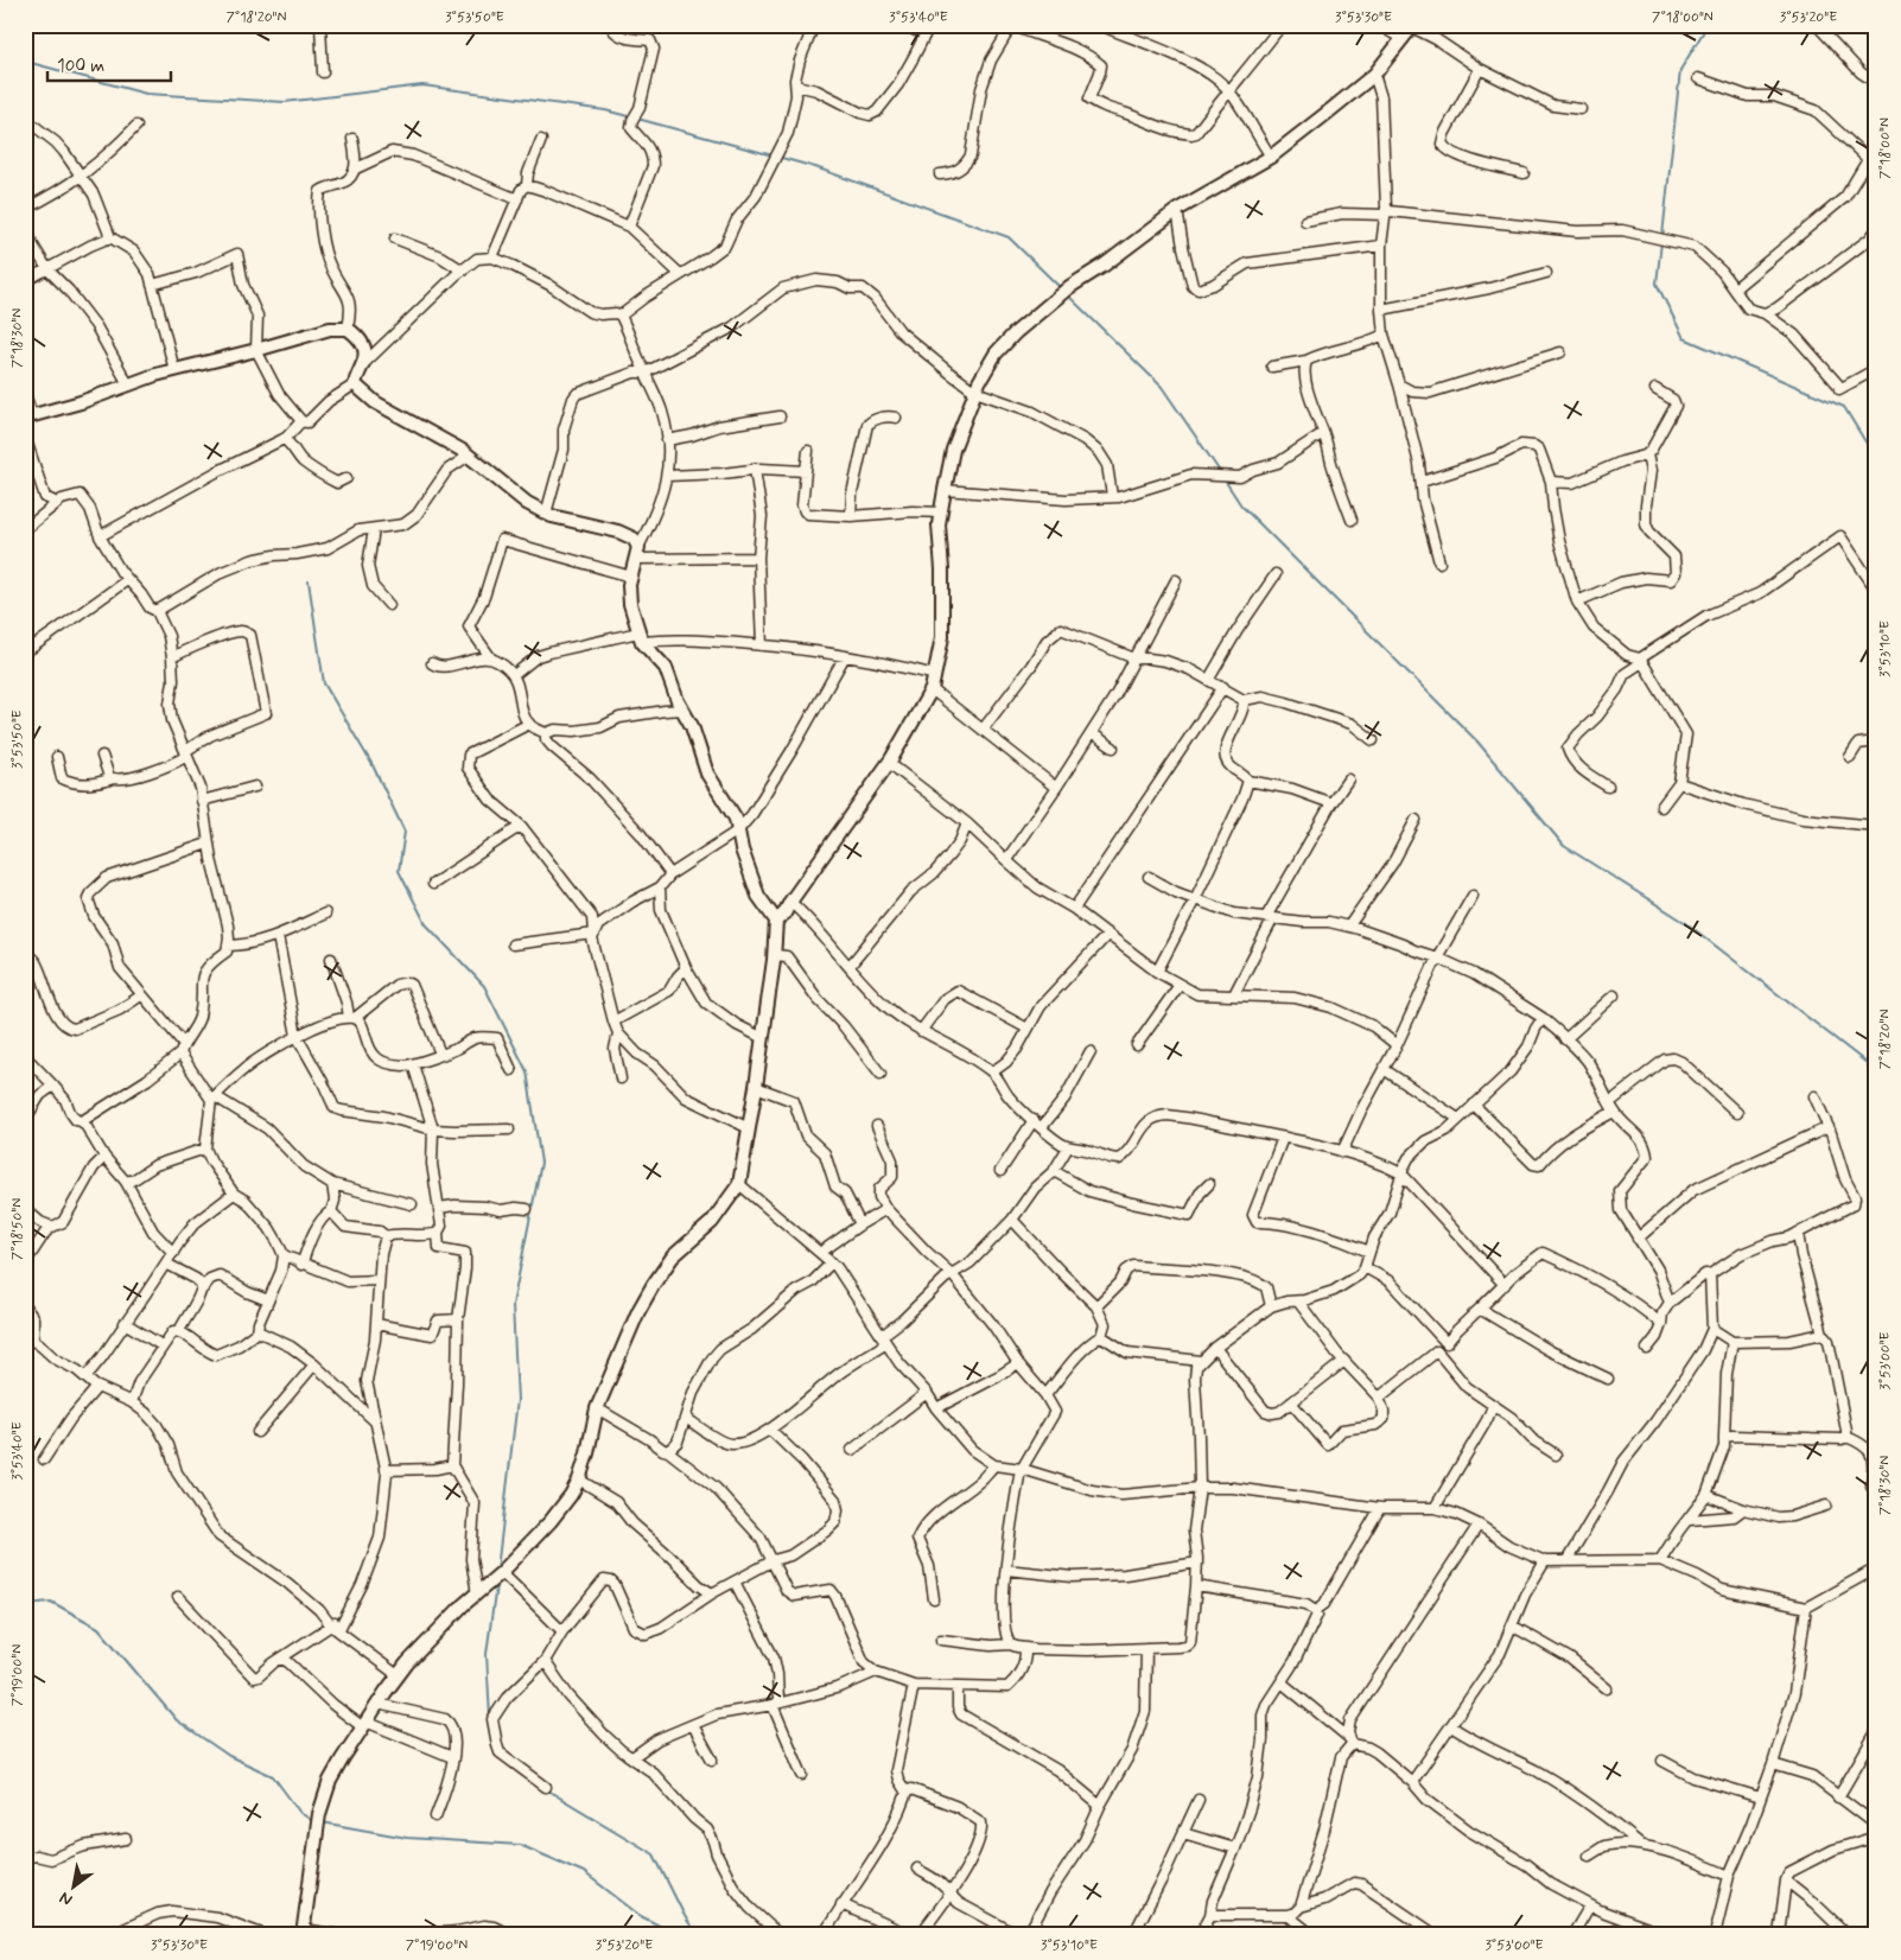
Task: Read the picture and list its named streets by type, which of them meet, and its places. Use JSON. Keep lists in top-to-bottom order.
{
  "scale_bar": "100 m",
  "north": "bottom left",
  "coordinates": [
    "7°18'20\"N",
    "3°53'50\"E",
    "3°53'40\"E",
    "3°53'30\"E",
    "7°18'00\"N",
    "3°53'20\"E",
    "7°18'30\"N",
    "3°53'10\"E",
    "7°18'50\"N",
    "3°53'00\"E",
    "7°19'00\"N"
  ]
}
